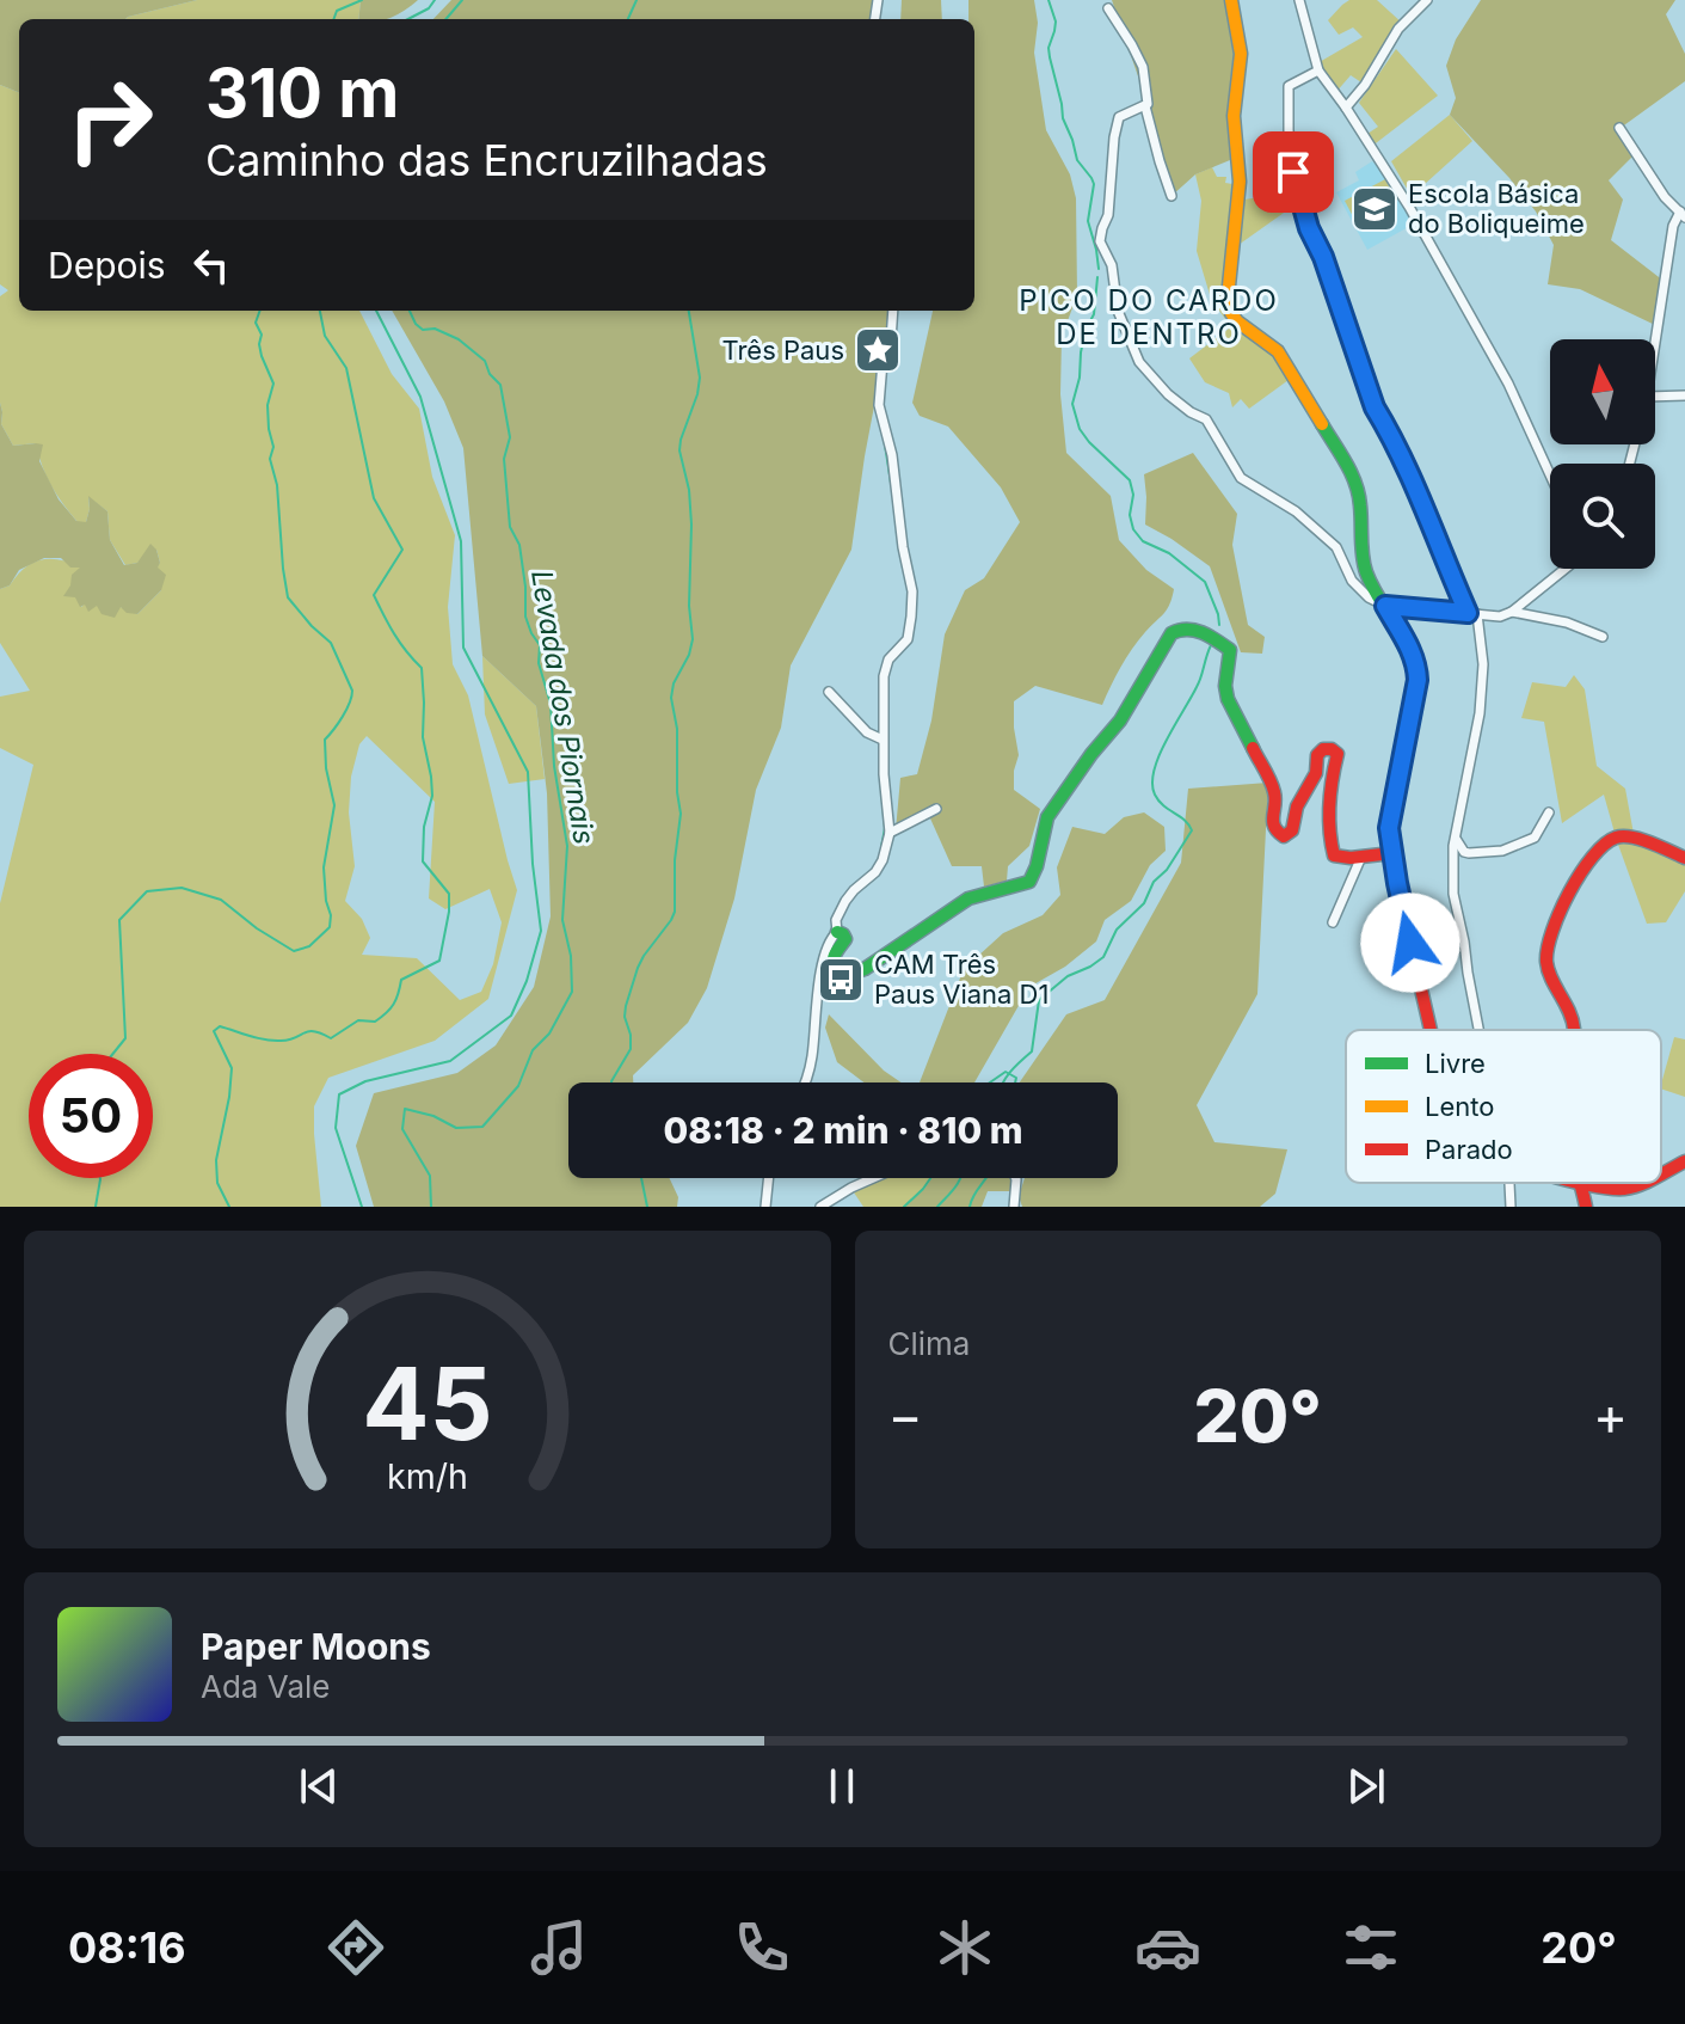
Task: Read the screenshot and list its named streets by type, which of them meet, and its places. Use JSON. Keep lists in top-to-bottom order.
{
  "districts": ["PICO DO CARDO DE DENTRO"],
  "water": ["Levada dos Piornais"],
  "places": {
    "school or university": ["Escola Básica do Boliqueime"],
    "place": ["Três Paus"],
    "bus stop": ["CAM Três Paus Viana D1"]
  },
  "legend": ["Livre", "Lento", "Parado"],
  "north": "top",
  "page": {
    "turn": ["310 m", "Caminho das Encruzilhadas"],
    "then": "Depois",
    "limit": "50",
    "trip": "08:18 · 2 min · 810 m",
    "tile": "Clima",
    "heat": ["−", "20°", "+"],
    "song": ["Paper Moons", "Ada Vale"],
    "tabs": ["08:16", "20°"],
    "gauge": ["45", "km/h"]
  }
}
